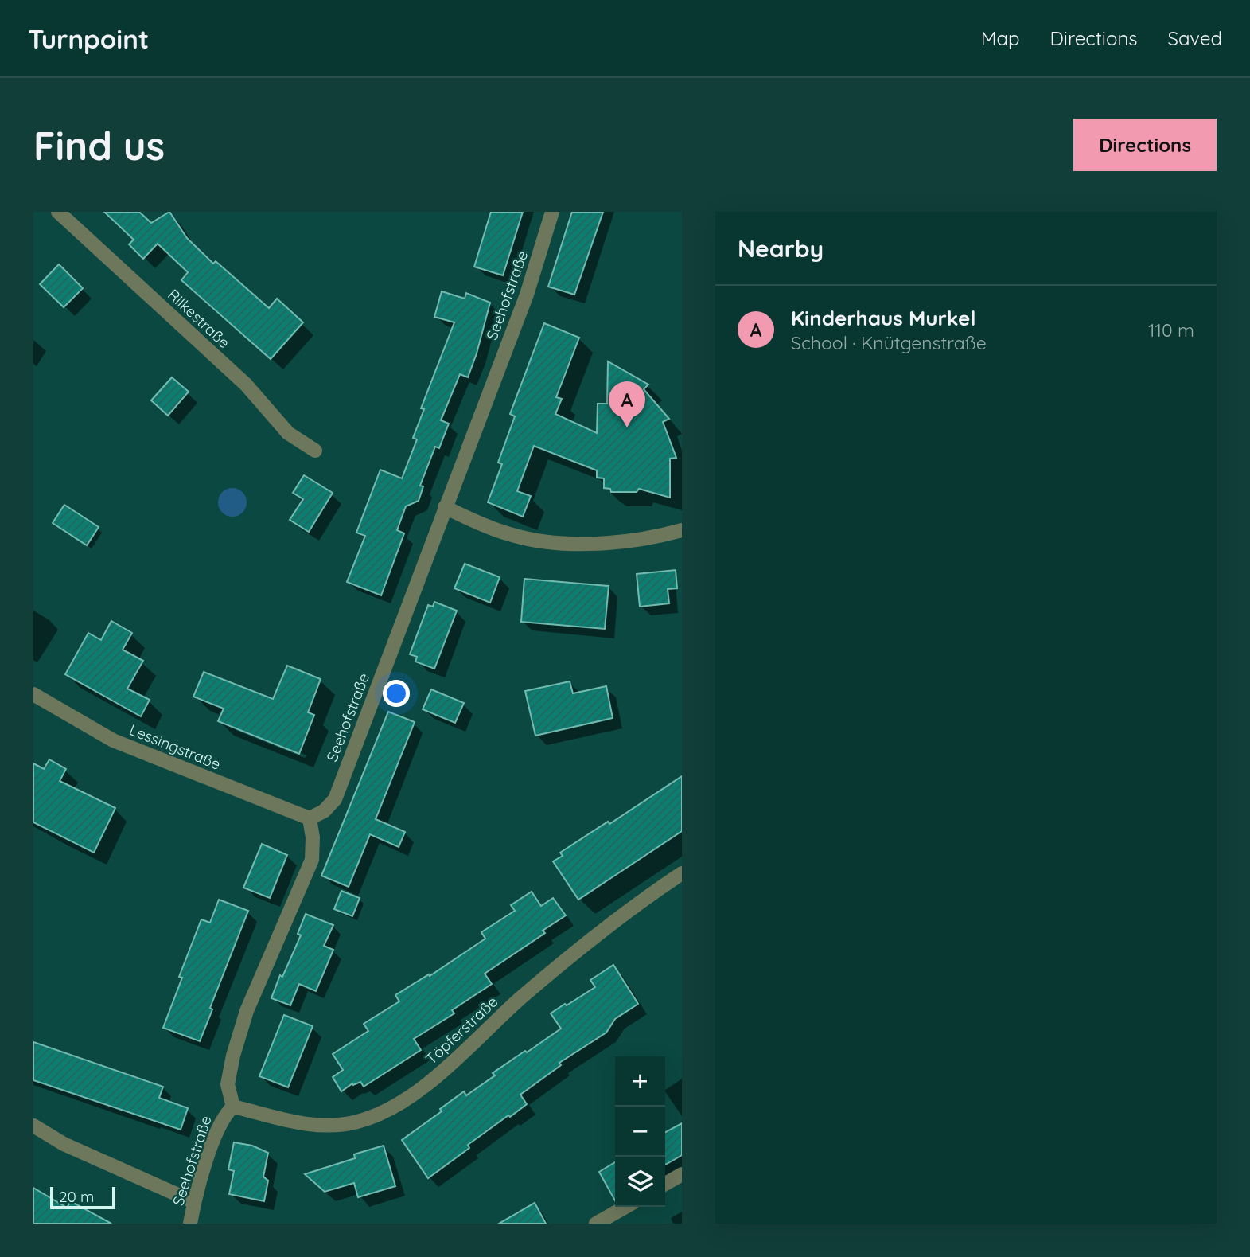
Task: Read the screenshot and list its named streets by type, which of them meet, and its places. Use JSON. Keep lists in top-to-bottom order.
{
  "streets": {
    "street": [
      "Seehofstraße",
      "Rilkestraße",
      "Lessingstraße",
      "Töpferstraße"
    ]
  },
  "crossings": [
    ["Seehofstraße", "Lessingstraße"],
    ["Seehofstraße", "Töpferstraße"]
  ],
  "scale_bar": "20 m",
  "page": {
    "header": "Turnpoint",
    "nav": ["Map", "Directions", "Saved"],
    "buttons": "Directions",
    "title": "Find us",
    "heading": "Nearby",
    "list": [
      {
        "mark": "A",
        "name": "Kinderhaus Murkel",
        "note": "School · Knütgenstraße",
        "value": "110 m"
      }
    ],
    "pins": "A",
    "map_buttons": ["+", "−"],
    "scale": "20 m"
  }
}
